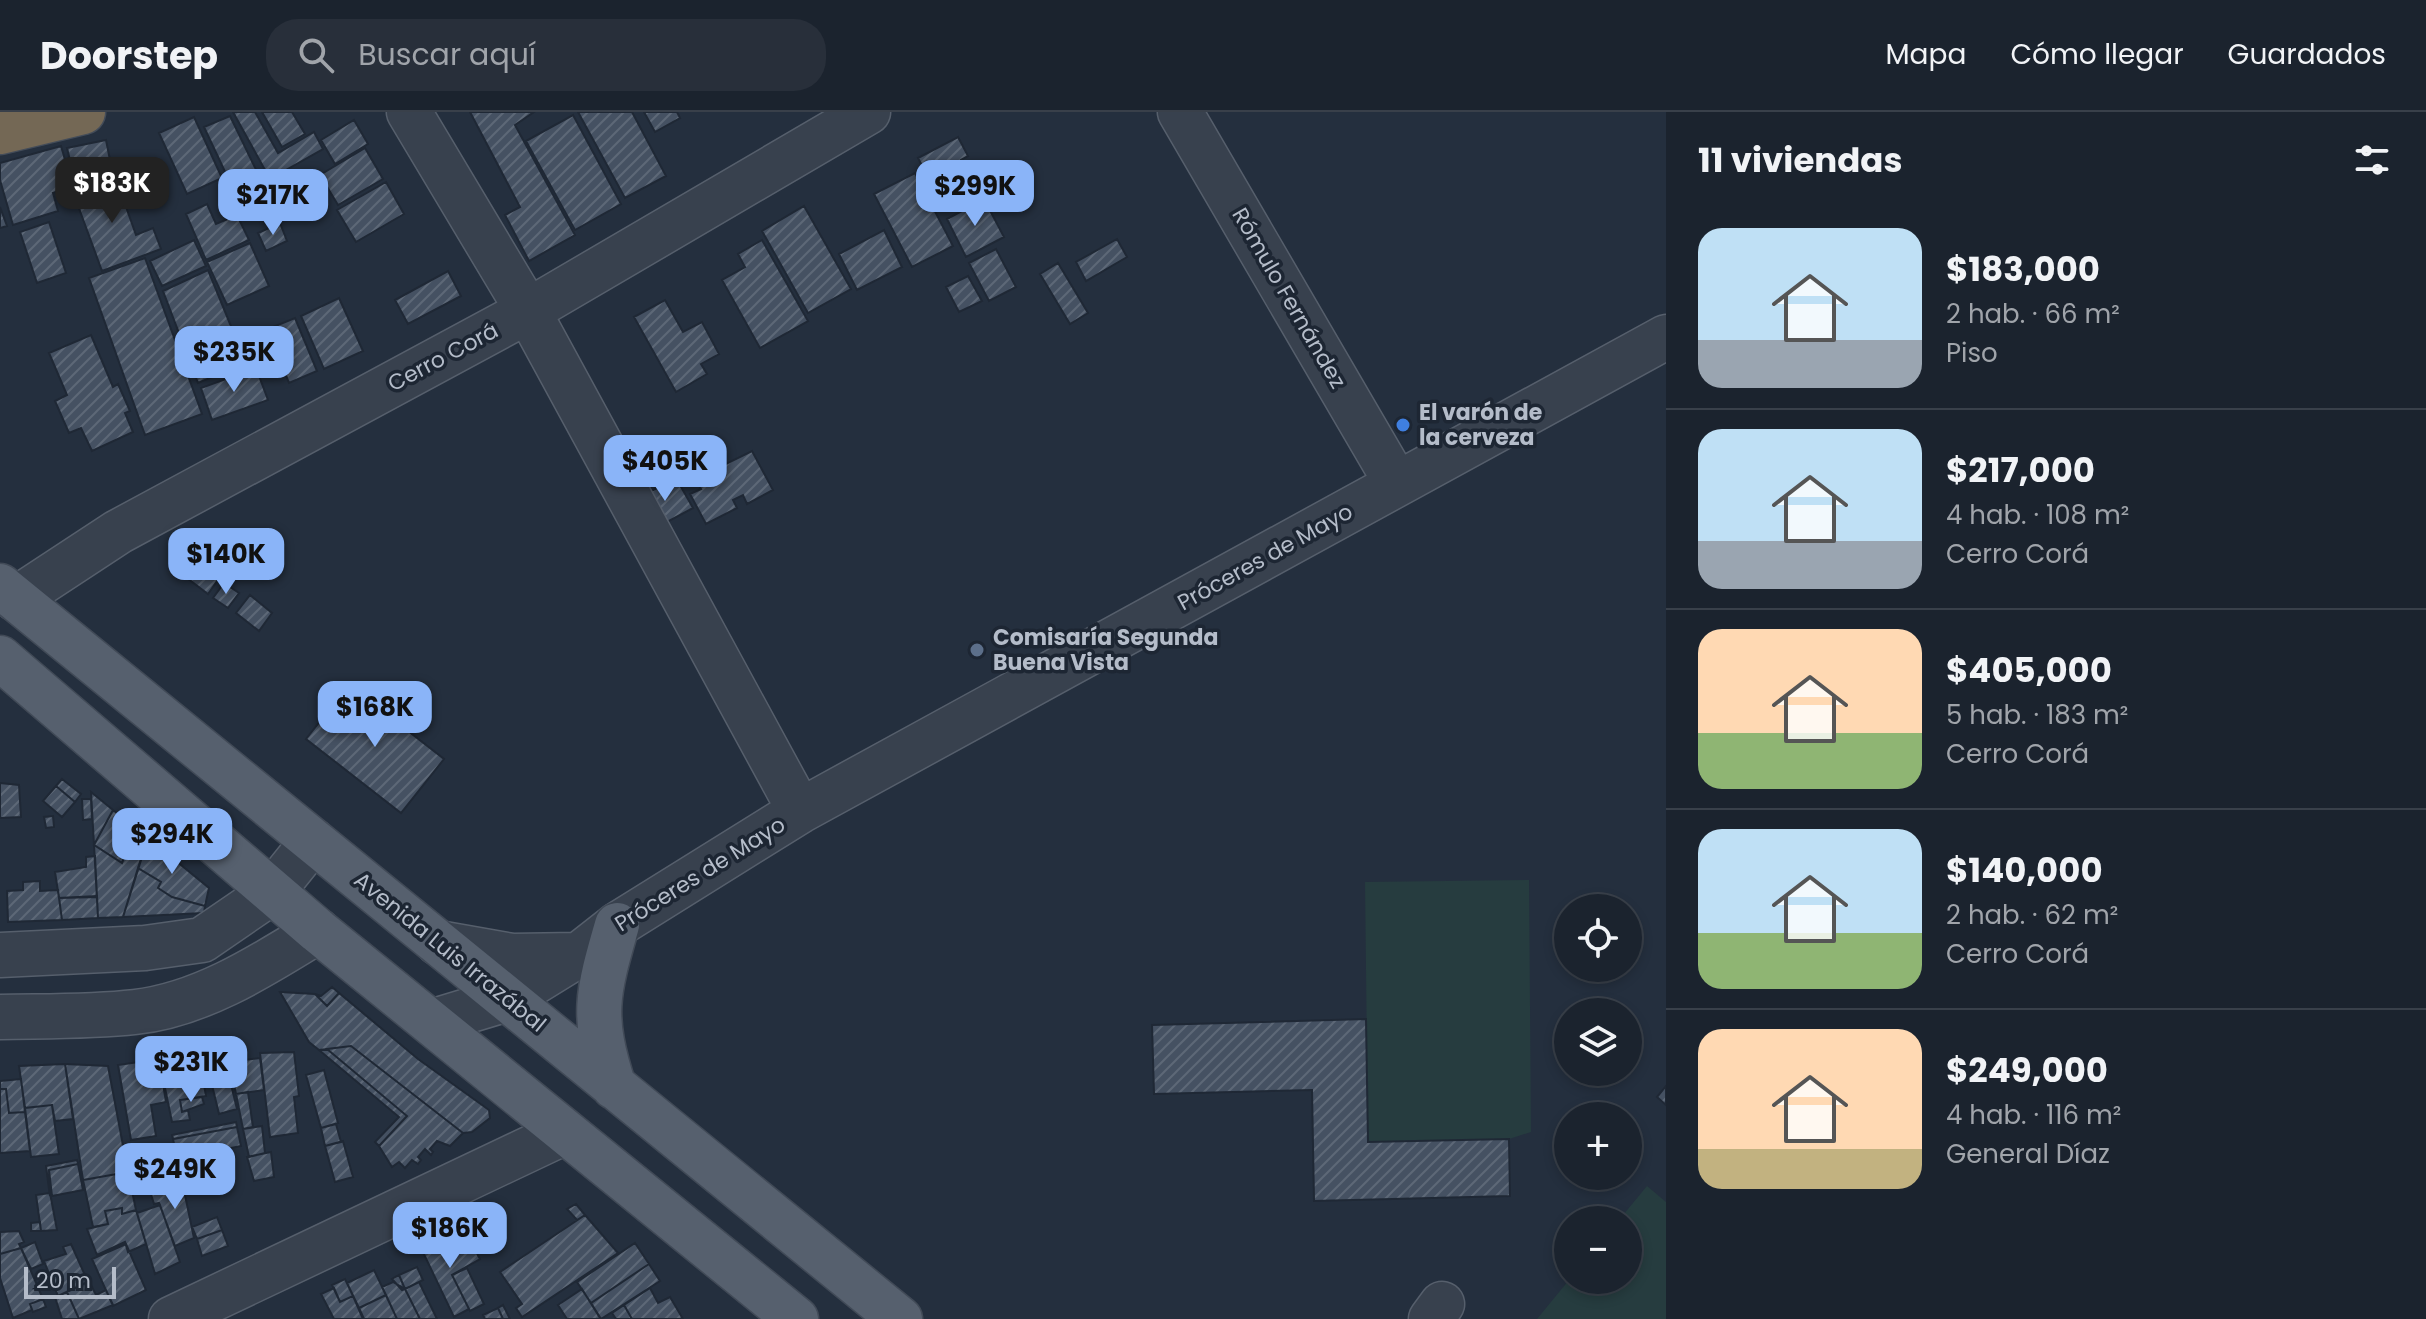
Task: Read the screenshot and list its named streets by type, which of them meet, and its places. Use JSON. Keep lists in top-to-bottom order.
{
  "streets": {
    "main road": ["Avenida Luis Irrazábal"],
    "street": ["Rómulo Fernández", "Cerro Corá", "Próceres de Mayo"]
  },
  "crossings": [
    ["Rómulo Fernández", "Próceres de Mayo"],
    ["Cerro Corá", "Avenida Luis Irrazábal"],
    ["Próceres de Mayo", "Avenida Luis Irrazábal"]
  ],
  "places": ["El varón de la cerveza", "Comisaría Segunda Buena Vista"],
  "scale_bar": "20 m",
  "page": {
    "header": "Doorstep",
    "search": "Buscar aquí",
    "nav": ["Mapa", "Cómo llegar", "Guardados"],
    "heading": "11 viviendas",
    "price": [
      "$183K",
      "$299K",
      "$217K",
      "$235K",
      "$405K",
      "$140K",
      "$168K",
      "$294K",
      "$231K",
      "$249K",
      "$186K"
    ],
    "list": [
      {
        "name": "$183,000",
        "note": "2 hab. · 66 m² · Piso"
      },
      {
        "name": "$217,000",
        "note": "4 hab. · 108 m² · Cerro Corá"
      },
      {
        "name": "$405,000",
        "note": "5 hab. · 183 m² · Cerro Corá"
      },
      {
        "name": "$140,000",
        "note": "2 hab. · 62 m² · Cerro Corá"
      },
      {
        "name": "$249,000",
        "note": "4 hab. · 116 m² · General Díaz"
      }
    ],
    "map_buttons": ["+", "−"],
    "scale": "20 m"
  }
}
